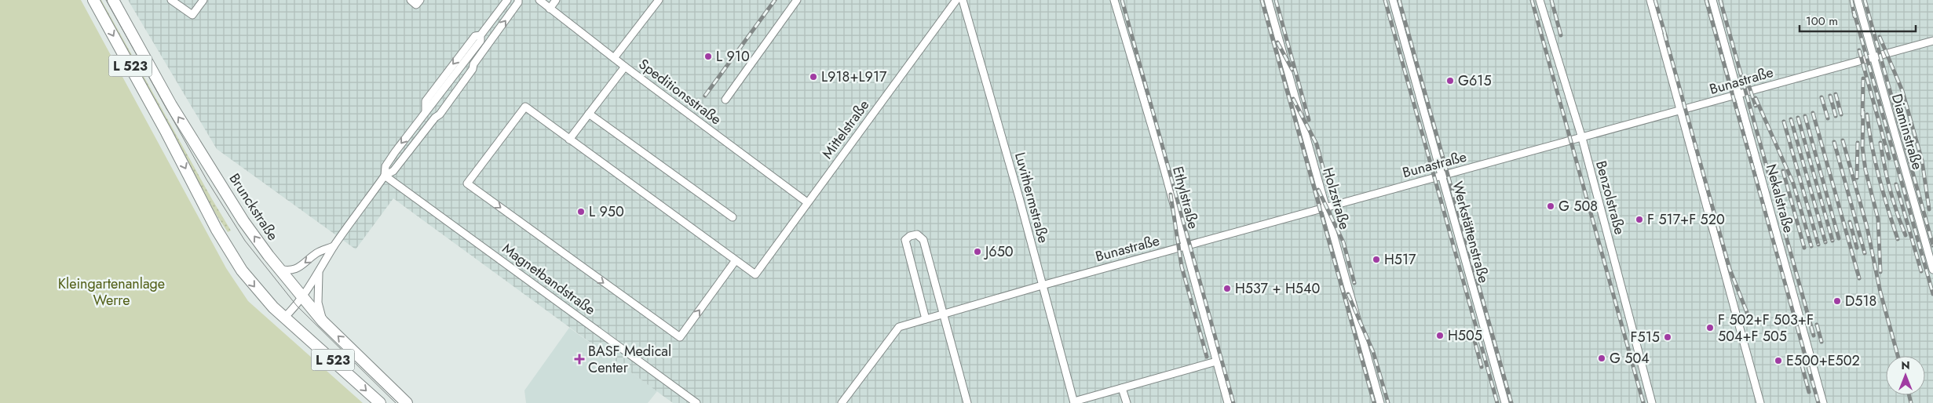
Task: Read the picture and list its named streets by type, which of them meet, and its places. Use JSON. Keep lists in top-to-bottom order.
{
  "streets": {
    "main road": ["L 523", "Brunckstraße"],
    "street": [
      "Bunastraße",
      "Speditionsstraße",
      "Mittelstraße",
      "Diaminstraße",
      "Luvithermstraße",
      "Ethylstraße",
      "Benzolstraße",
      "Holzstraße",
      "Nekalstraße",
      "Werkstättenstraße",
      "Magnetbandstraße"
    ]
  },
  "crossings": [
    ["Bunastraße", "Diaminstraße"],
    ["Bunastraße", "Luvithermstraße"],
    ["Bunastraße", "Ethylstraße"],
    ["Bunastraße", "Benzolstraße"],
    ["Bunastraße", "Holzstraße"],
    ["Bunastraße", "Nekalstraße"],
    ["Bunastraße", "Werkstättenstraße"],
    ["Speditionsstraße", "Mittelstraße"]
  ],
  "parks": ["Kleingartenanlage Werre"],
  "places": {
    "other": [
      "L 910",
      "L918+L917",
      "G615",
      "G 508",
      "L 950",
      "F 517+F 520",
      "J650",
      "H517",
      "H537 + H540",
      "D518",
      "F 502+F 503+F 504+F 505",
      "H505",
      "F515",
      "G 504",
      "E500+E502"
    ],
    "health": ["BASF Medical Center"]
  },
  "scale_bar": "100 m",
  "north": "top"
}
